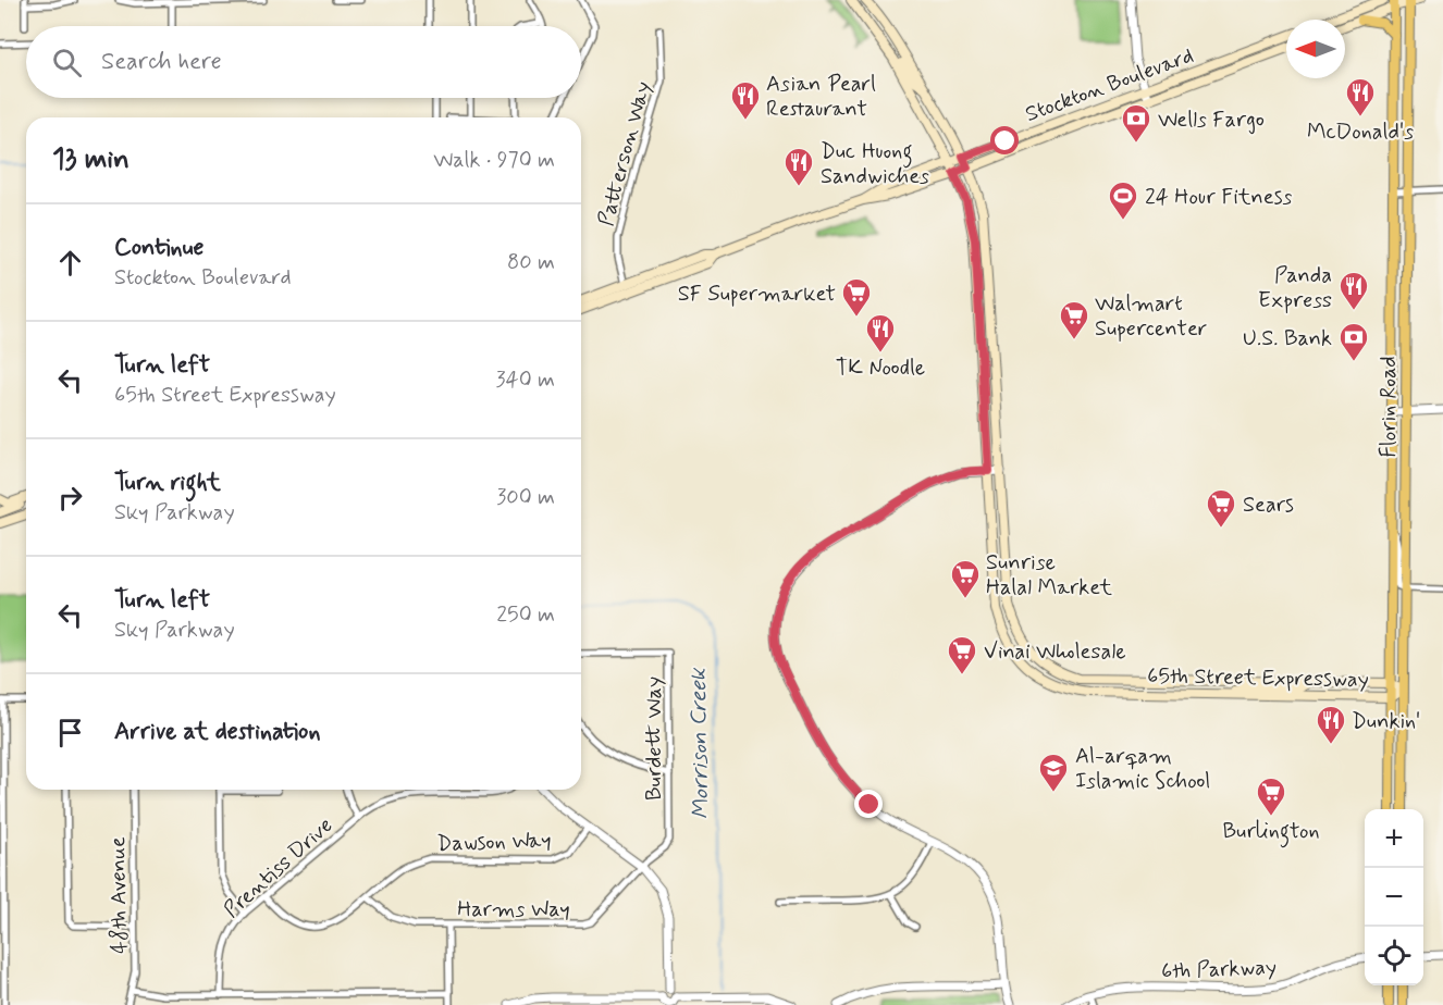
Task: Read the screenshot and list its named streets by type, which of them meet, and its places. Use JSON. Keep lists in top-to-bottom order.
{
  "streets": {
    "main road": ["Stockton Boulevard", "Florin Road", "65th Street Expressway"],
    "street": [
      "Patterson Way",
      "Burdett Way",
      "Dawson Way",
      "Prentiss Drive",
      "48th Avenue",
      "Harms Way",
      "6th Parkway"
    ]
  },
  "crossings": [
    ["Stockton Boulevard", "Patterson Way"],
    ["Stockton Boulevard", "65th Street Expressway"],
    ["Florin Road", "65th Street Expressway"],
    ["Burdett Way", "Harms Way"],
    ["Dawson Way", "Prentiss Drive"],
    ["Dawson Way", "Harms Way"]
  ],
  "water": ["Morrison Creek"],
  "places": {
    "restaurant": [
      "McDonald's",
      "Asian Pearl Restaurant",
      "Duc Huong Sandwiches",
      "Panda Express",
      "TK Noodle",
      "Dunkin'"
    ],
    "bank": ["Wells Fargo", "U.S. Bank"],
    "sports": ["24 Hour Fitness"],
    "supermarket": [
      "SF Supermarket",
      "Walmart Supercenter",
      "Sears",
      "Sunrise Halal Market",
      "Vinai Wholesale",
      "Burlington"
    ],
    "school or university": ["Al-arqam Islamic School"]
  },
  "north": "left",
  "page": {
    "search": "Search here",
    "heading": ["13 min", "Walk · 970 m"],
    "list": [
      ["Continue", "Stockton Boulevard", "80 m"],
      ["Turn left", "65th Street Expressway", "340 m"],
      ["Turn right", "Sky Parkway", "300 m"],
      ["Turn left", "Sky Parkway", "250 m"],
      "Arrive at destination"
    ],
    "map_buttons": ["+", "−"]
  }
}
